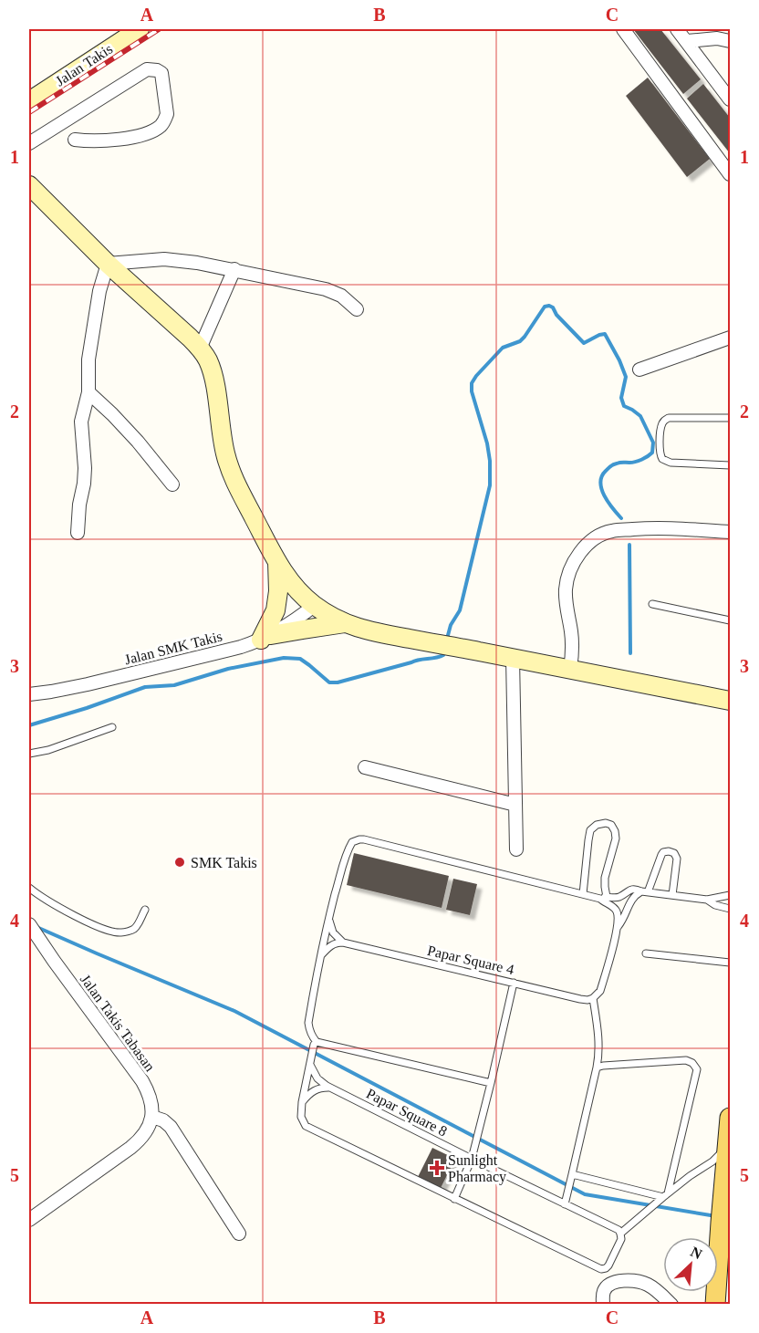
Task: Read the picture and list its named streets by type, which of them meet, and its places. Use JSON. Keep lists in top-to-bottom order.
{
  "streets": {
    "main road": ["Jalan Takis"],
    "street": ["Jalan SMK Takis", "Jalan Takis Tabasan"],
    "lane": ["Papar Square 4", "Papar Square 8"]
  },
  "places": {
    "other": ["SMK Takis"],
    "health": ["Sunlight Pharmacy"]
  },
  "north": "top right",
  "grid": {
    "columns": ["A", "B", "C"],
    "rows": [
      "1",
      "2",
      "3",
      "4",
      "5"
    ]
  }
}
